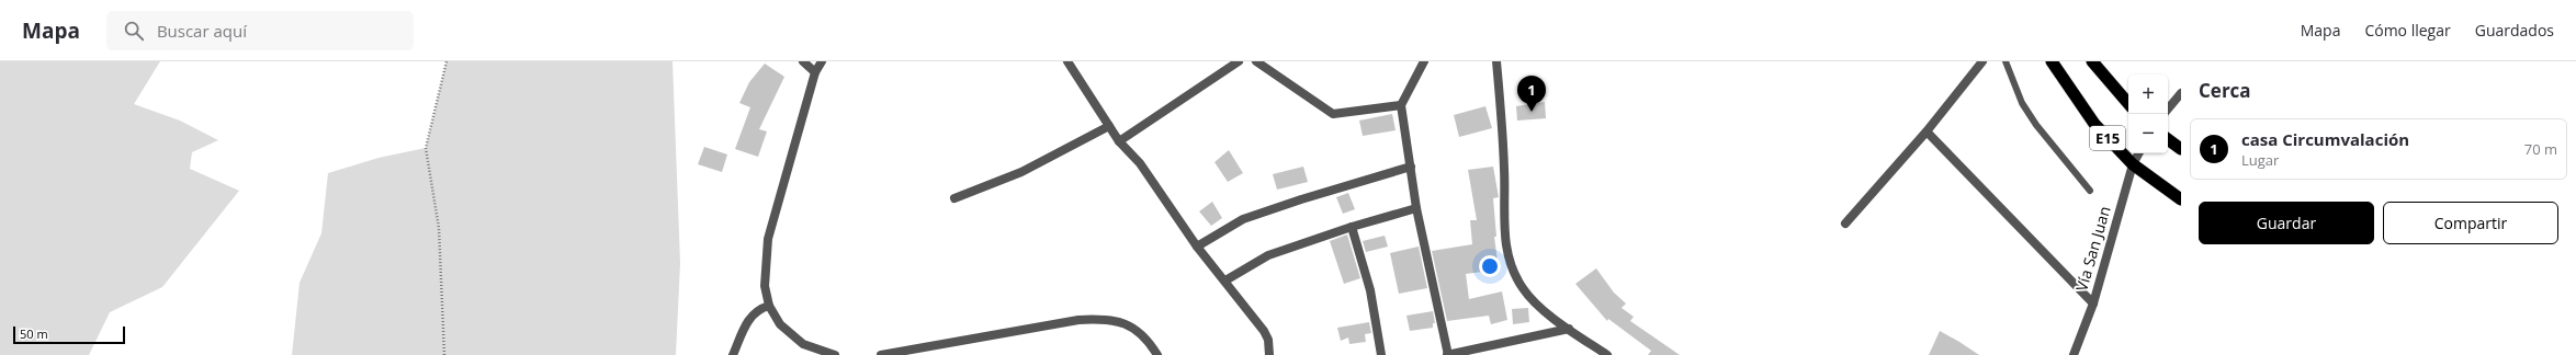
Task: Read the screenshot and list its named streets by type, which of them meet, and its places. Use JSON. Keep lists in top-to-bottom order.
{
  "streets": {
    "highway": ["E15"],
    "street": ["Vía San Juan"]
  },
  "crossings": [
    ["E15", "Vía San Juan"]
  ],
  "scale_bar": "50 m",
  "page": {
    "header": "Mapa",
    "search": "Buscar aquí",
    "nav": ["Mapa", "Cómo llegar", "Guardados"],
    "heading": "Cerca",
    "map_buttons": ["+", "−"],
    "pins": "1",
    "list": [
      {
        "mark": "1",
        "name": "casa Circumvalación",
        "note": "Lugar",
        "value": "70 m"
      }
    ],
    "buttons": ["Guardar", "Compartir"],
    "scale": "50 m"
  }
}
